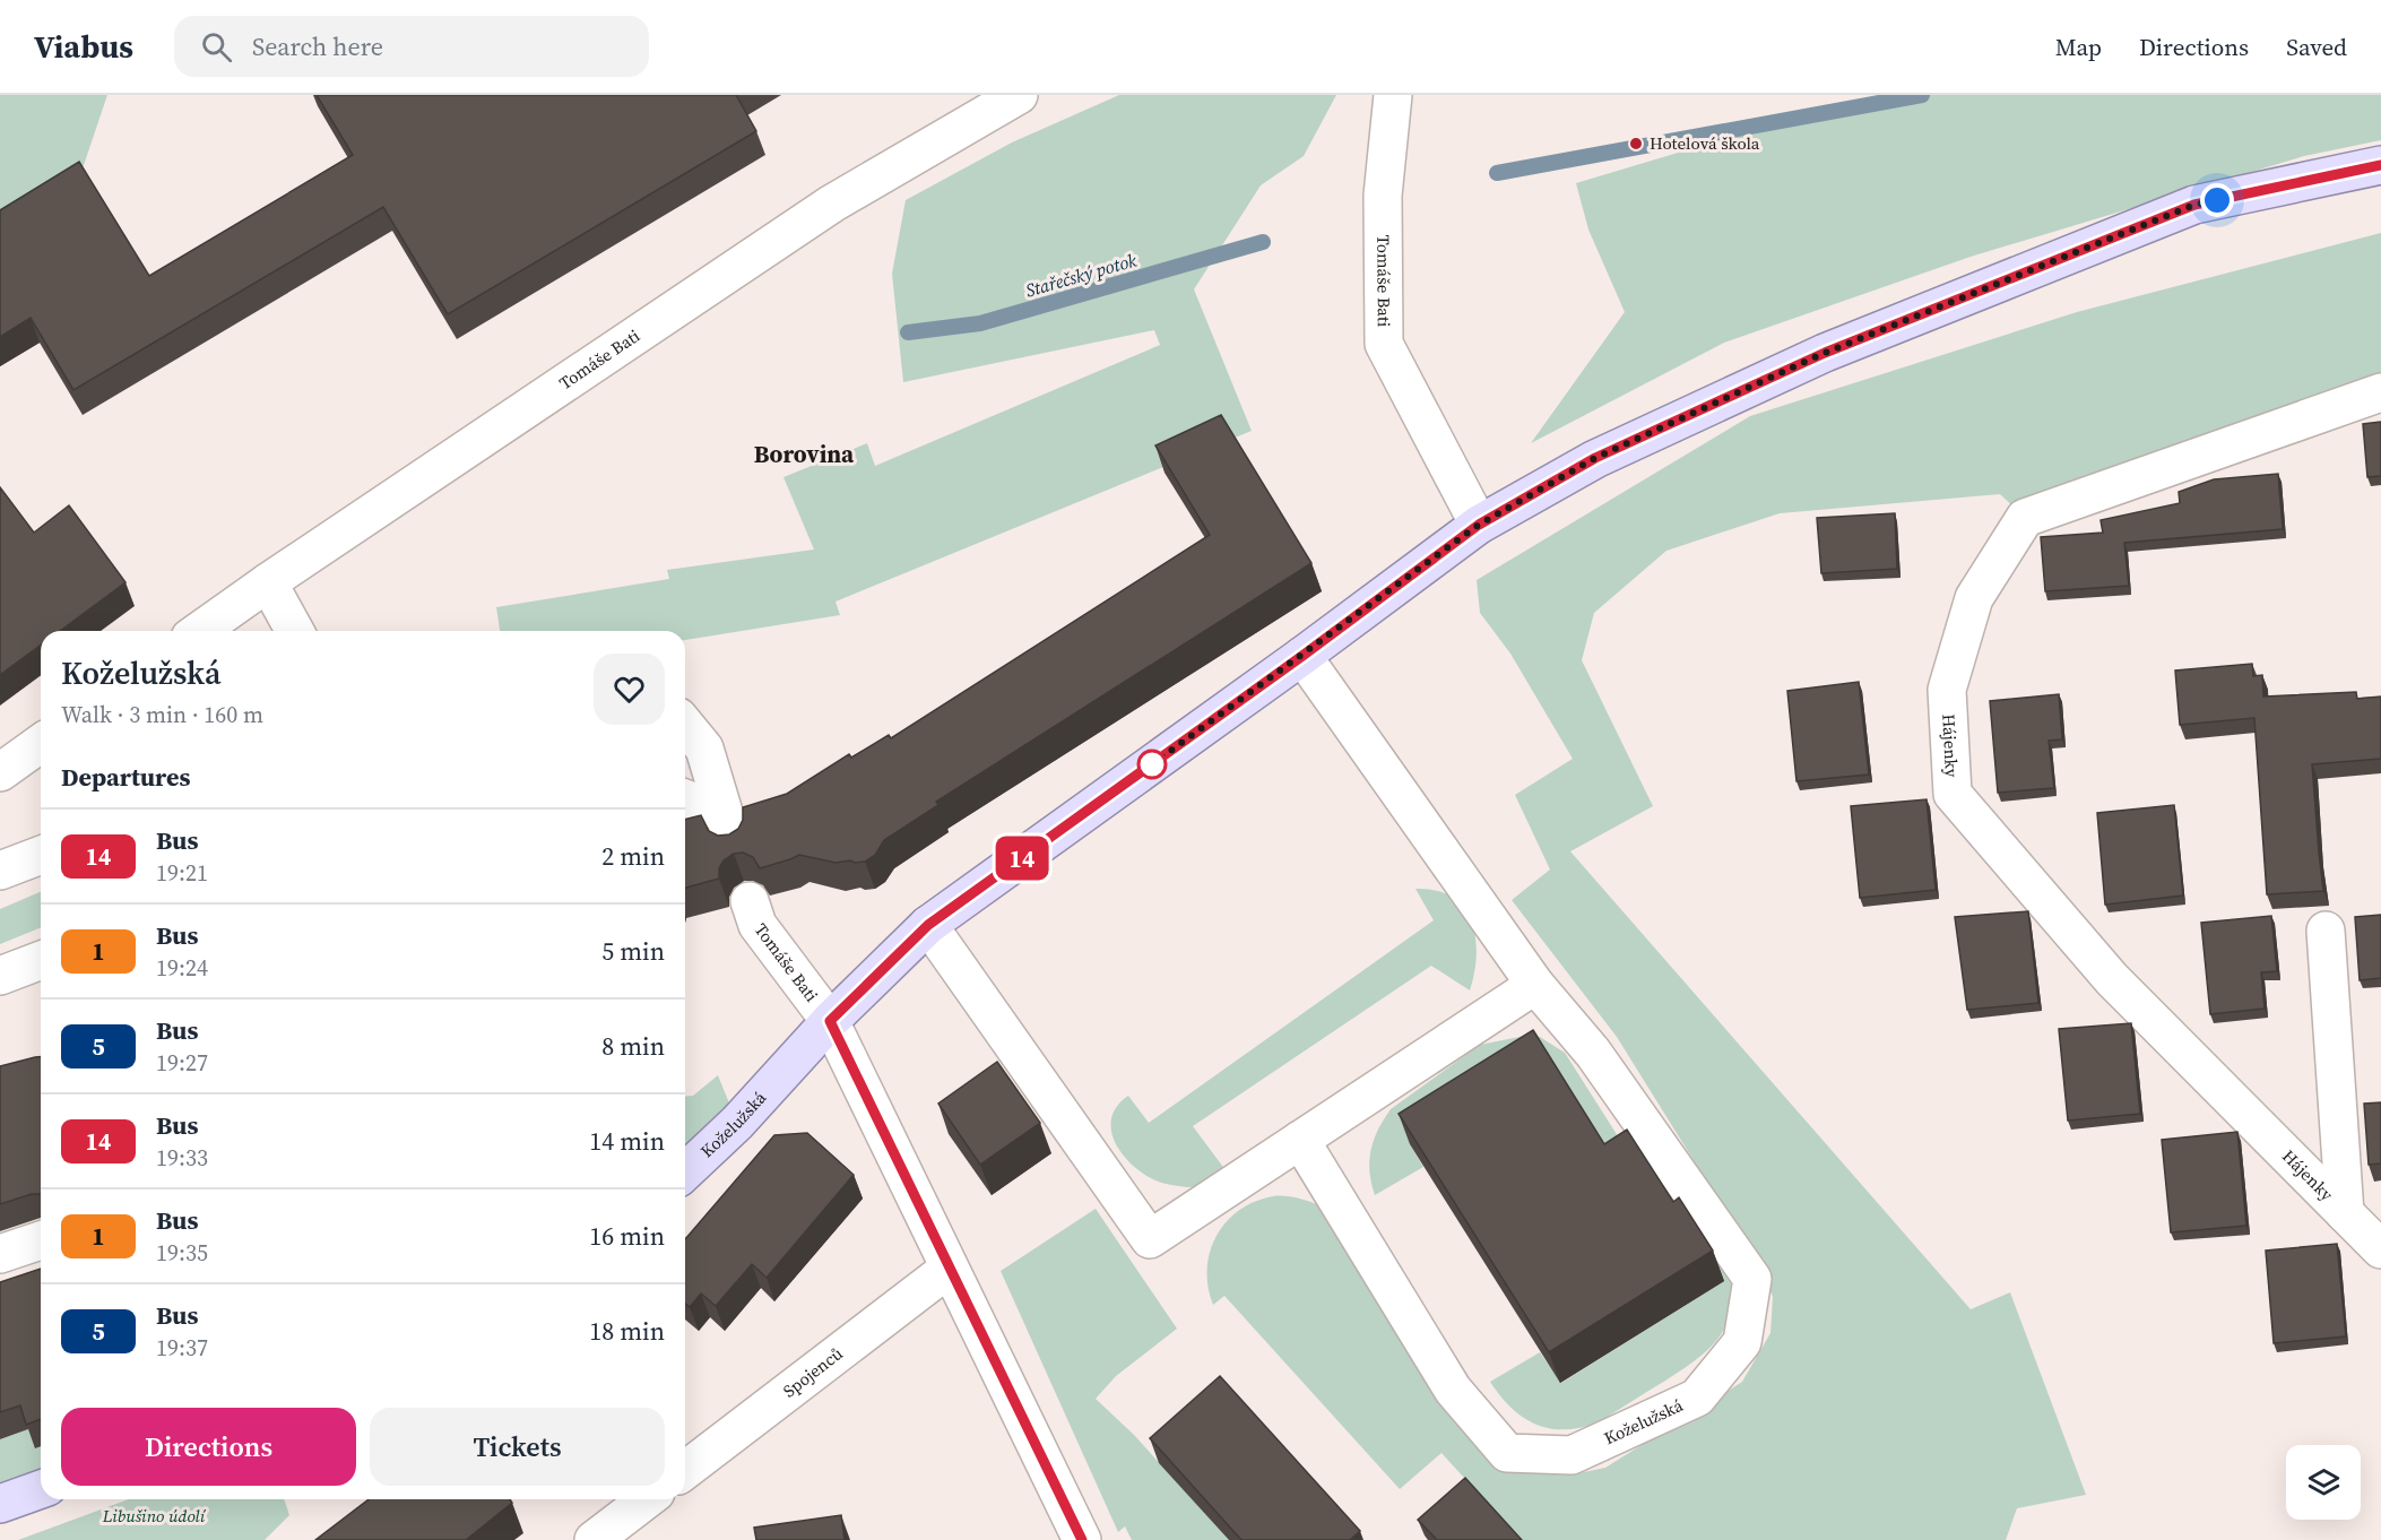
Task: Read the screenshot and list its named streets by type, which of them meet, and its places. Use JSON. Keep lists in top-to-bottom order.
{
  "streets": {
    "main road": ["Koželužská"],
    "street": ["Tomáše Bati", "Hájenky", "Spojenců"]
  },
  "crossings": [
    ["Tomáše Bati", "Koželužská"],
    ["Tomáše Bati", "Spojenců"]
  ],
  "districts": ["Borovina"],
  "water": ["Stařečský potok"],
  "parks": ["Libušino údolí"],
  "places": ["Hotelová škola"],
  "lines": ["bus line 14"],
  "page": {
    "header": "Viabus",
    "search": "Search here",
    "nav": ["Map", "Directions", "Saved"],
    "on_map": "14",
    "heading": [
      ["Koželužská", "Walk · 3 min · 160 m"],
      "Departures"
    ],
    "list": [
      {
        "mark": "14",
        "name": "Bus",
        "note": "19:21",
        "value": "2 min"
      },
      {
        "mark": "1",
        "name": "Bus",
        "note": "19:24",
        "value": "5 min"
      },
      {
        "mark": "5",
        "name": "Bus",
        "note": "19:27",
        "value": "8 min"
      },
      {
        "mark": "14",
        "name": "Bus",
        "note": "19:33",
        "value": "14 min"
      },
      {
        "mark": "1",
        "name": "Bus",
        "note": "19:35",
        "value": "16 min"
      },
      {
        "mark": "5",
        "name": "Bus",
        "note": "19:37",
        "value": "18 min"
      }
    ],
    "buttons": ["Directions", "Tickets"]
  }
}
